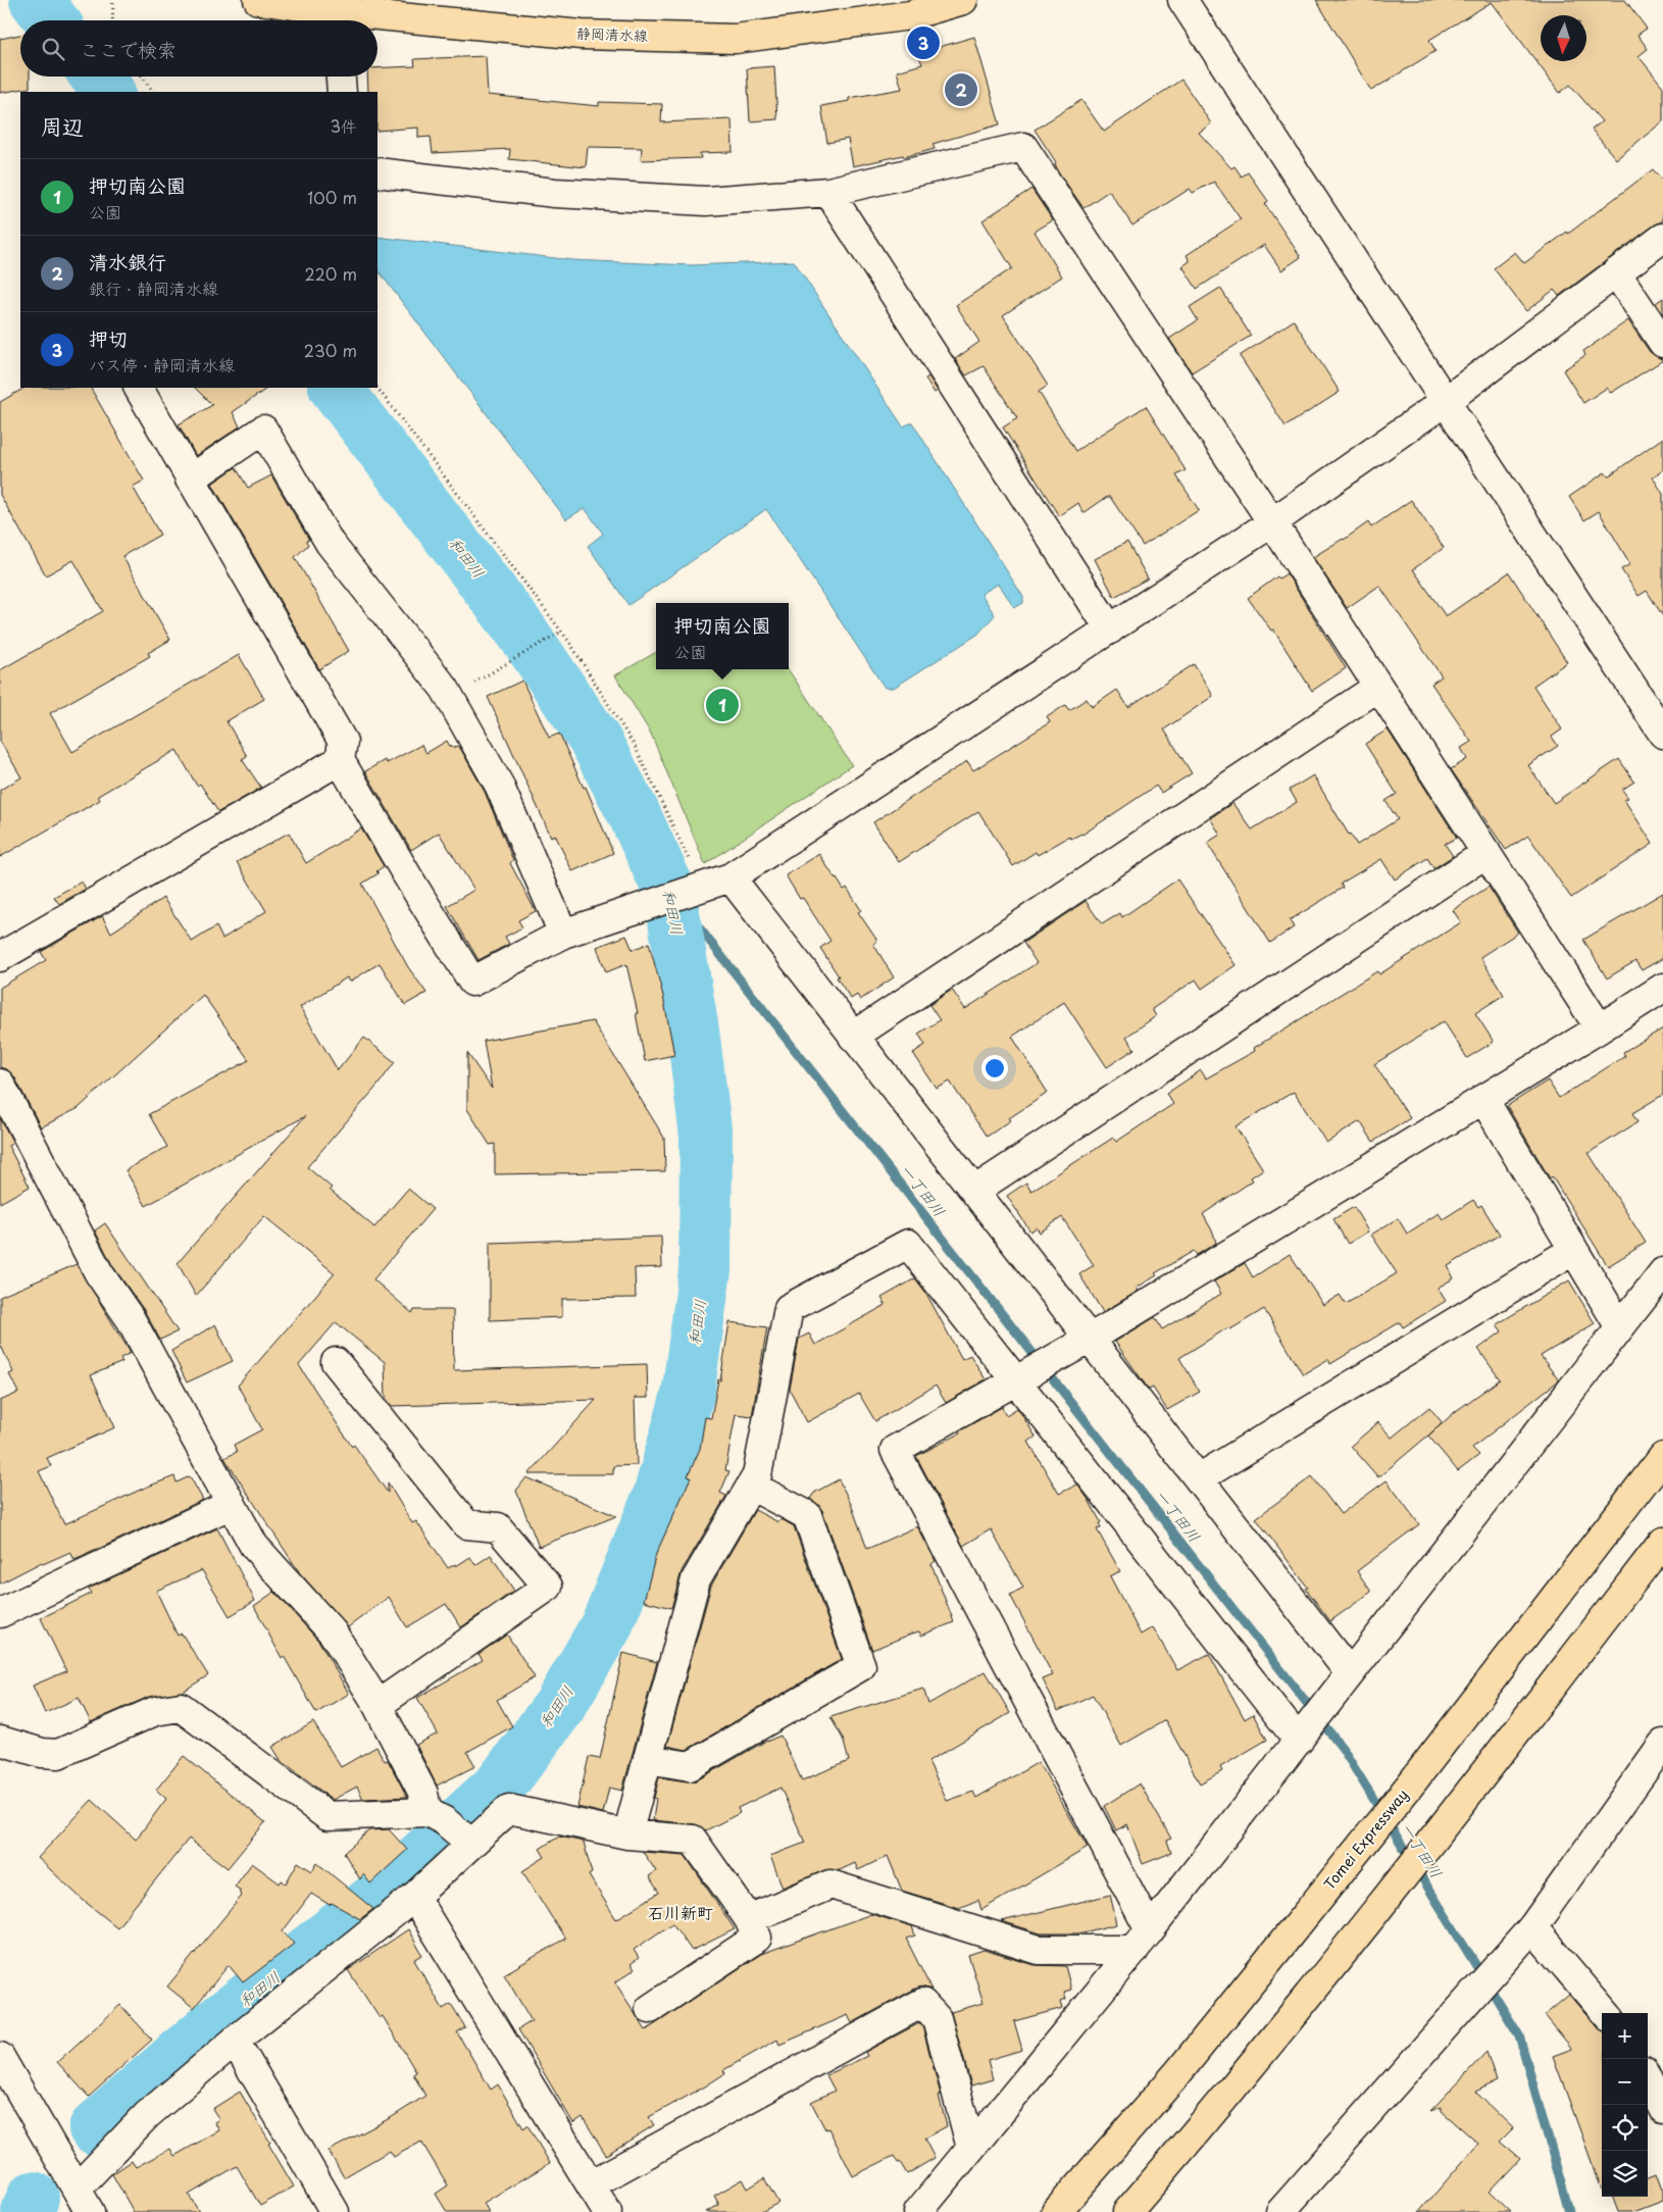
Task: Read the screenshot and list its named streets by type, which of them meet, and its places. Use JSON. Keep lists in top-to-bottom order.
{
  "streets": {
    "main road": ["静岡清水線", "Tomei Expressway"]
  },
  "districts": ["石川新町"],
  "water": ["和田川", "一丁田川"],
  "north": "bottom",
  "page": {
    "search": "ここで検索",
    "pins": ["3", "2", "1"],
    "heading": ["周辺", "3件"],
    "list": [
      {
        "mark": "1",
        "name": "押切南公園",
        "note": "公園",
        "value": "100 m"
      },
      {
        "mark": "2",
        "name": "清水銀行",
        "note": "銀行 · 静岡清水線",
        "value": "220 m"
      },
      {
        "mark": "3",
        "name": "押切",
        "note": "バス停 · 静岡清水線",
        "value": "230 m"
      }
    ],
    "popup": ["押切南公園", "公園"],
    "map_buttons": ["+", "−"]
  }
}
